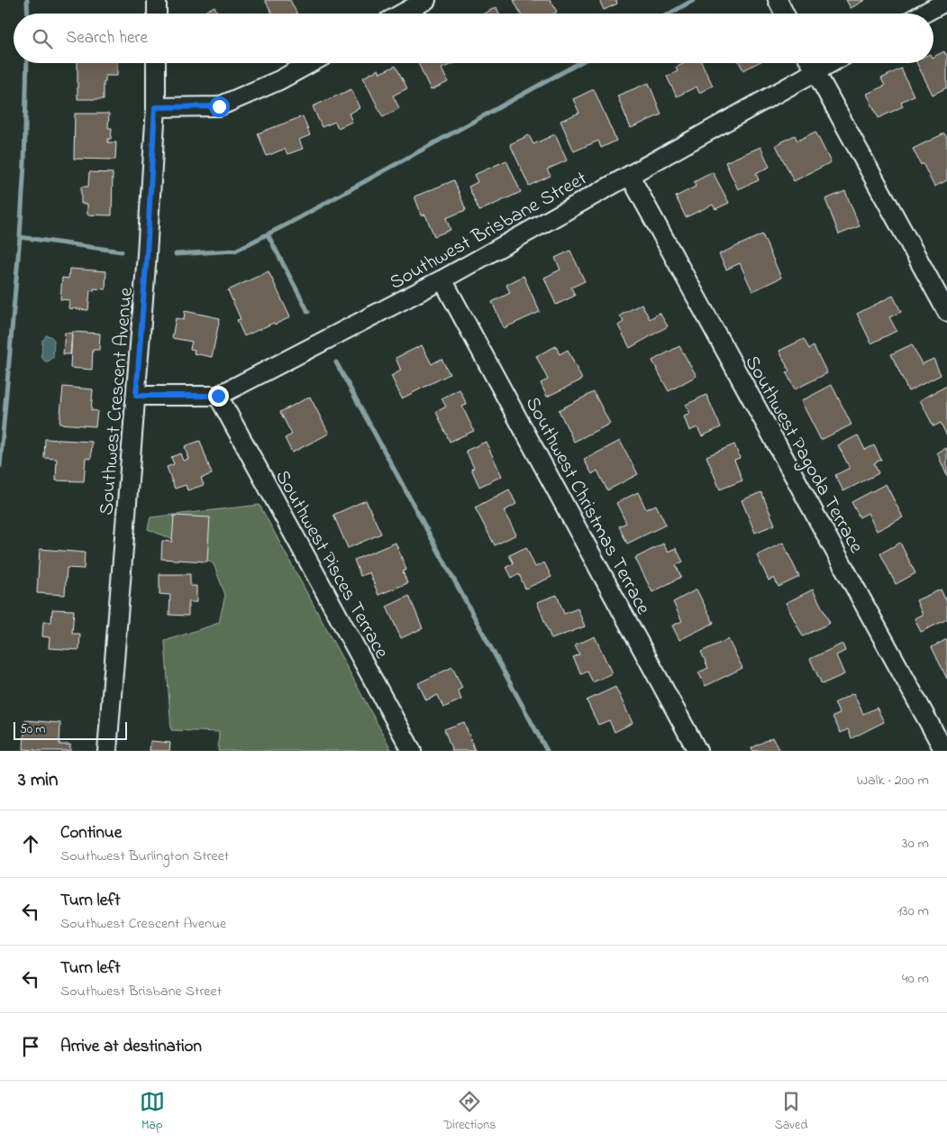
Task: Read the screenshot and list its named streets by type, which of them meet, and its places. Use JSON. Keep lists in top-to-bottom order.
{
  "streets": {
    "street": [
      "Southwest Brisbane Street",
      "Southwest Crescent Avenue",
      "Southwest Pagoda Terrace",
      "Southwest Christmas Terrace",
      "Southwest Pisces Terrace"
    ]
  },
  "crossings": [
    ["Southwest Brisbane Street", "Southwest Crescent Avenue"],
    ["Southwest Brisbane Street", "Southwest Pagoda Terrace"],
    ["Southwest Brisbane Street", "Southwest Christmas Terrace"],
    ["Southwest Brisbane Street", "Southwest Pisces Terrace"]
  ],
  "scale_bar": "50 m",
  "page": {
    "search": "Search here",
    "scale": "50 m",
    "heading": ["3 min", "Walk · 200 m"],
    "list": [
      ["Continue", "Southwest Burlington Street", "30 m"],
      ["Turn left", "Southwest Crescent Avenue", "130 m"],
      ["Turn left", "Southwest Brisbane Street", "40 m"],
      "Arrive at destination"
    ],
    "nav": ["Map", "Directions", "Saved"]
  }
}
